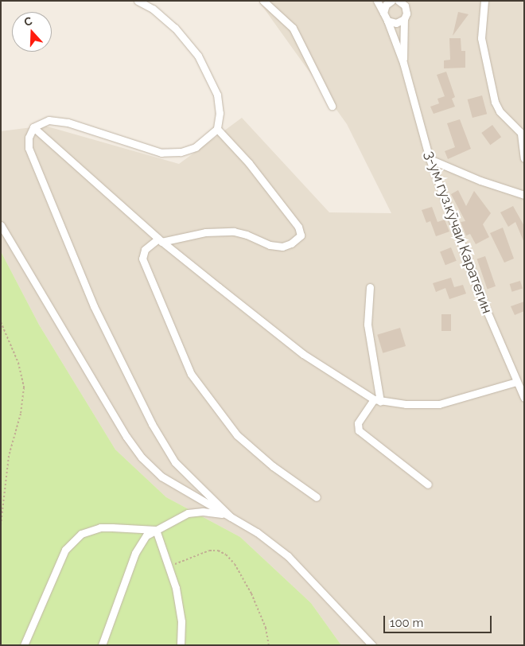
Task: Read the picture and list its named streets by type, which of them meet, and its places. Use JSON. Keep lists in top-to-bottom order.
{
  "streets": {
    "street": ["3-ум гуз.кӯчаи Каратегин"]
  },
  "scale_bar": "100 m",
  "north": "top"
}
